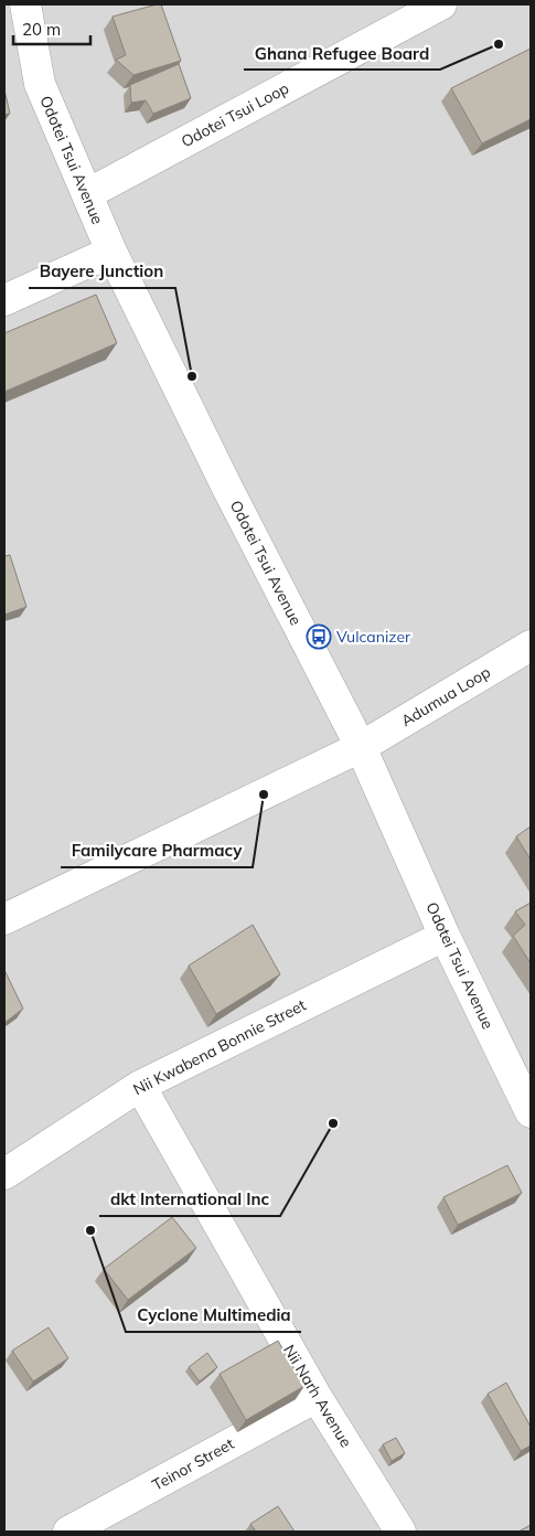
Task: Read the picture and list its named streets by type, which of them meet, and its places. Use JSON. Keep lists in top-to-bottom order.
{
  "streets": {
    "street": [
      "Odotei Tsui Loop",
      "Odotei Tsui Avenue",
      "Adumua Loop",
      "Nii Kwabena Bonnie Street",
      "Nii Narh Avenue",
      "Teinor Street"
    ]
  },
  "crossings": [
    ["Odotei Tsui Loop", "Odotei Tsui Avenue"],
    ["Odotei Tsui Avenue", "Adumua Loop"],
    ["Odotei Tsui Avenue", "Nii Kwabena Bonnie Street"],
    ["Nii Kwabena Bonnie Street", "Nii Narh Avenue"],
    ["Nii Narh Avenue", "Teinor Street"]
  ],
  "places": {
    "other": [
      "Ghana Refugee Board",
      "Bayere Junction",
      "Familycare Pharmacy",
      "dkt International Inc",
      "Cyclone Multimedia"
    ],
    "bus stop": ["Vulcanizer"]
  },
  "scale_bar": "20 m"
}
